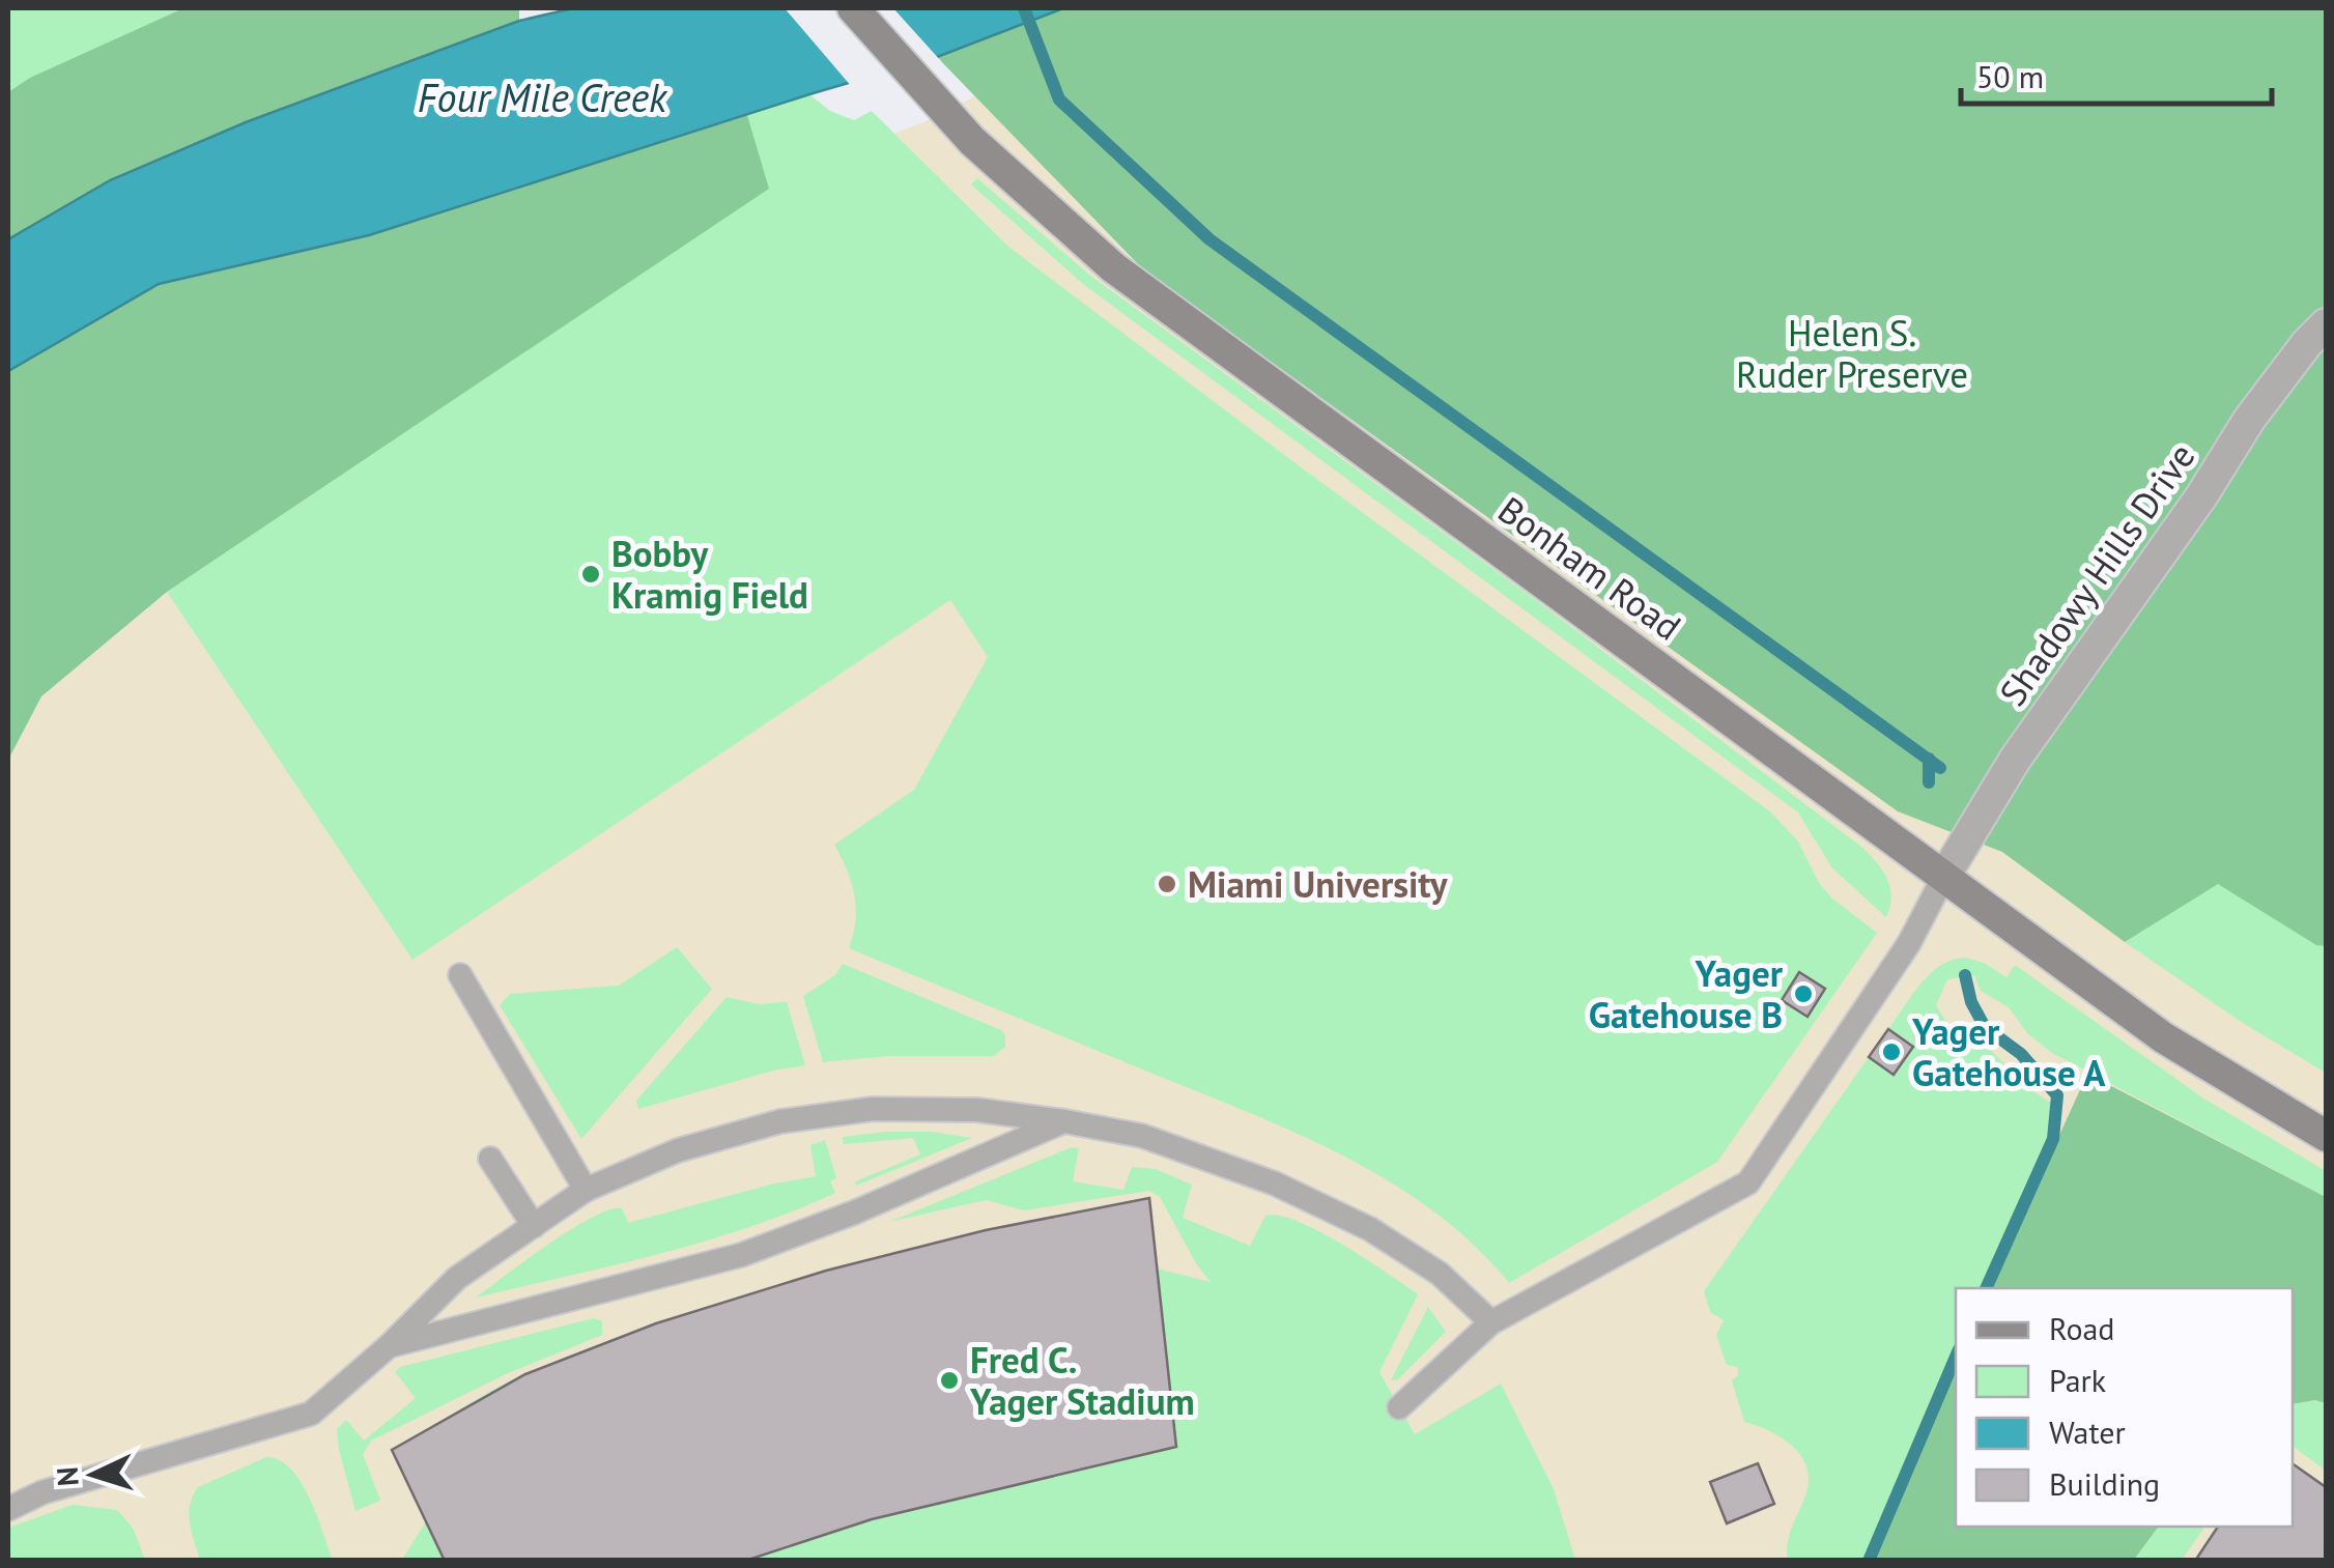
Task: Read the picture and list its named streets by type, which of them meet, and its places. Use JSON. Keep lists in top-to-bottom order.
{
  "streets": {
    "street": ["Bonham Road", "Shadowy Hills Drive"]
  },
  "crossings": [
    ["Bonham Road", "Shadowy Hills Drive"]
  ],
  "water": ["Four Mile Creek"],
  "parks": ["Helen S. Ruder Preserve"],
  "places": [
    "Bobby Kramig Field",
    "Miami University",
    "Yager Gatehouse B",
    "Yager Gatehouse A",
    "Fred C. Yager Stadium"
  ],
  "legend": [
    "Road",
    "Park",
    "Water",
    "Building"
  ],
  "scale_bar": "50 m",
  "north": "left"
}
